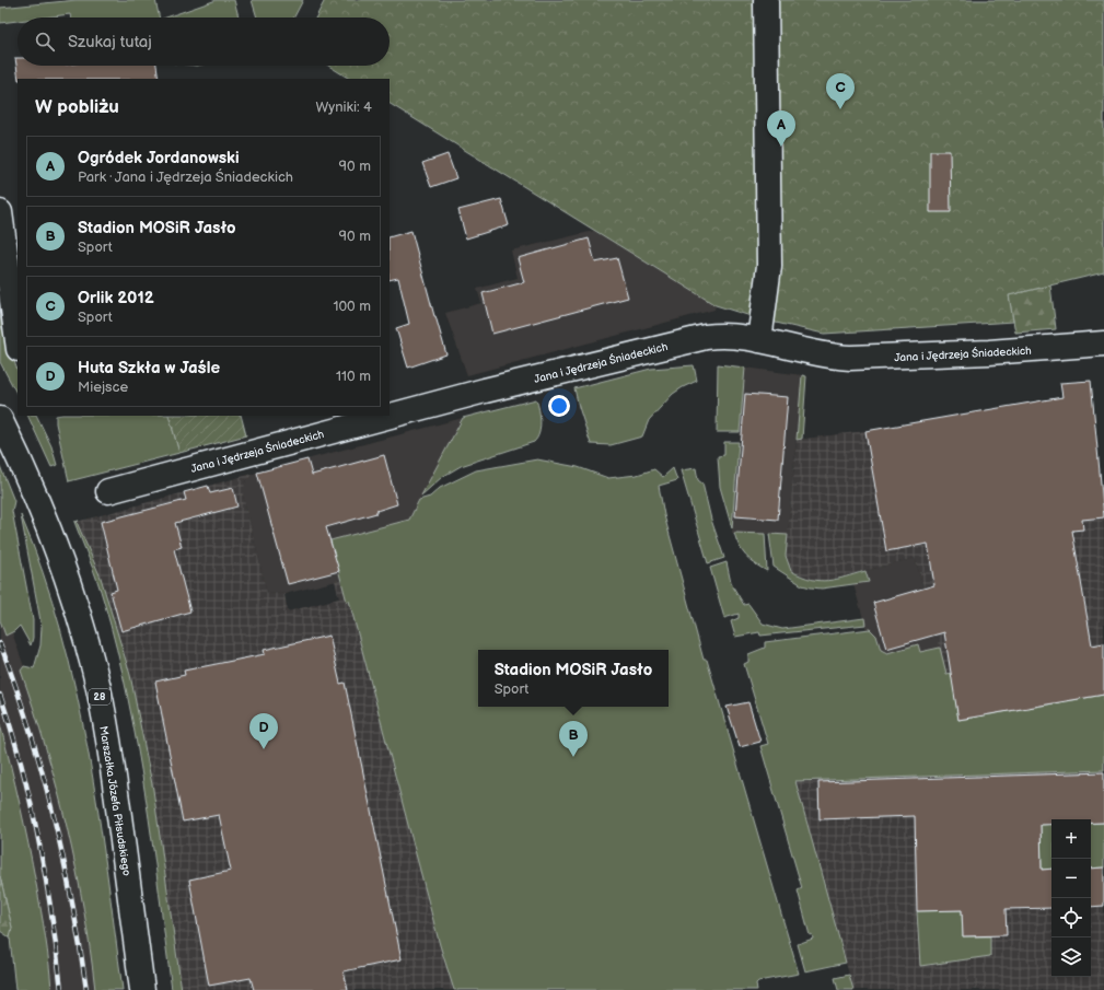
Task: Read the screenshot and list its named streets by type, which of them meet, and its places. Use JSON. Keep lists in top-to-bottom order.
{
  "streets": {
    "street": ["Jana i Jędrzeja Śniadeckich", "28", "Marszałka Józefa Piłsudskiego"]
  },
  "page": {
    "search": "Szukaj tutaj",
    "pins": [
      "C",
      "A",
      "D",
      "B"
    ],
    "heading": ["W pobliżu", "Wyniki: 4"],
    "list": [
      {
        "mark": "A",
        "name": "Ogródek Jordanowski",
        "note": "Park · Jana i Jędrzeja Śniadeckich",
        "value": "90 m"
      },
      {
        "mark": "B",
        "name": "Stadion MOSiR Jasło",
        "note": "Sport",
        "value": "90 m"
      },
      {
        "mark": "C",
        "name": "Orlik 2012",
        "note": "Sport",
        "value": "100 m"
      },
      {
        "mark": "D",
        "name": "Huta Szkła w Jaśle",
        "note": "Miejsce",
        "value": "110 m"
      }
    ],
    "popup": ["Stadion MOSiR Jasło", "Sport"],
    "map_buttons": ["+", "−"]
  }
}
